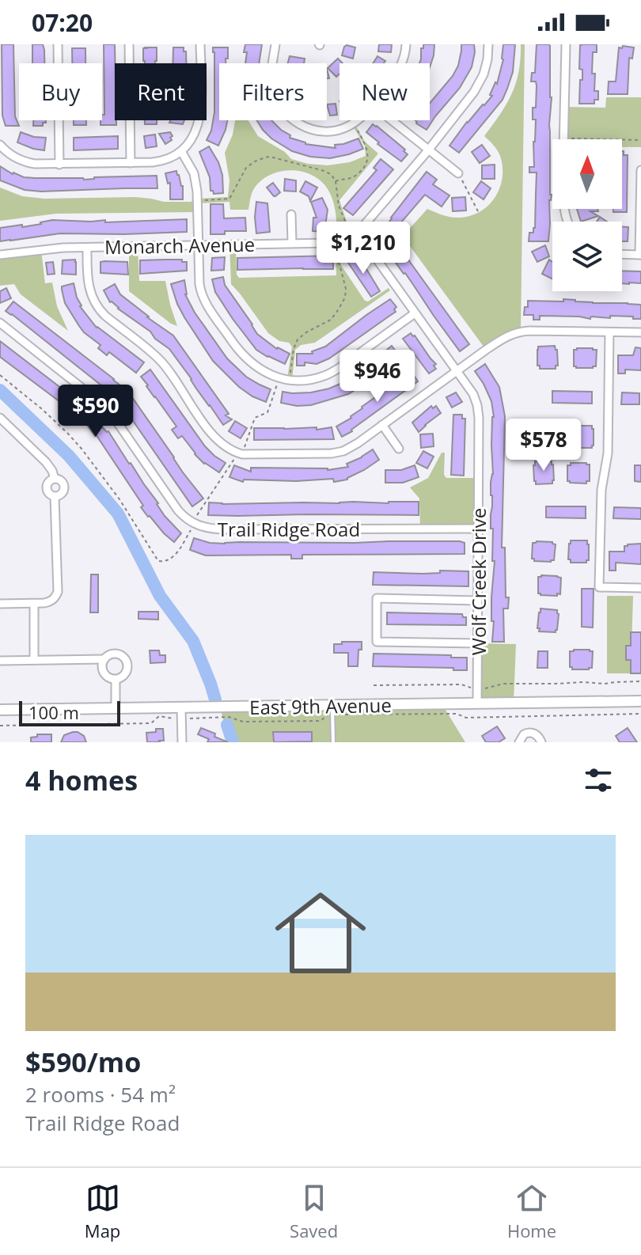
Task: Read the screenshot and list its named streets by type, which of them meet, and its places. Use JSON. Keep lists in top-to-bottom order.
{
  "streets": {
    "main road": ["East 9th Avenue"],
    "street": ["Monarch Avenue", "Trail Ridge Road", "Wolf Creek Drive"]
  },
  "crossings": [
    ["Monarch Avenue", "Wolf Creek Drive"],
    ["Trail Ridge Road", "Wolf Creek Drive"],
    ["Wolf Creek Drive", "East 9th Avenue"]
  ],
  "scale_bar": "100 m",
  "north": "top",
  "page": {
    "status": "07:20",
    "chip": [
      "Buy",
      "Rent",
      "Filters",
      "New"
    ],
    "price": [
      "$1,210",
      "$946",
      "$590",
      "$578"
    ],
    "scale": "100 m",
    "heading": "4 homes",
    "list": [
      {
        "name": "$590/mo",
        "note": "2 rooms · 54 m² · Trail Ridge Road"
      }
    ],
    "tabs": ["Map", "Saved", "Home"]
  }
}
